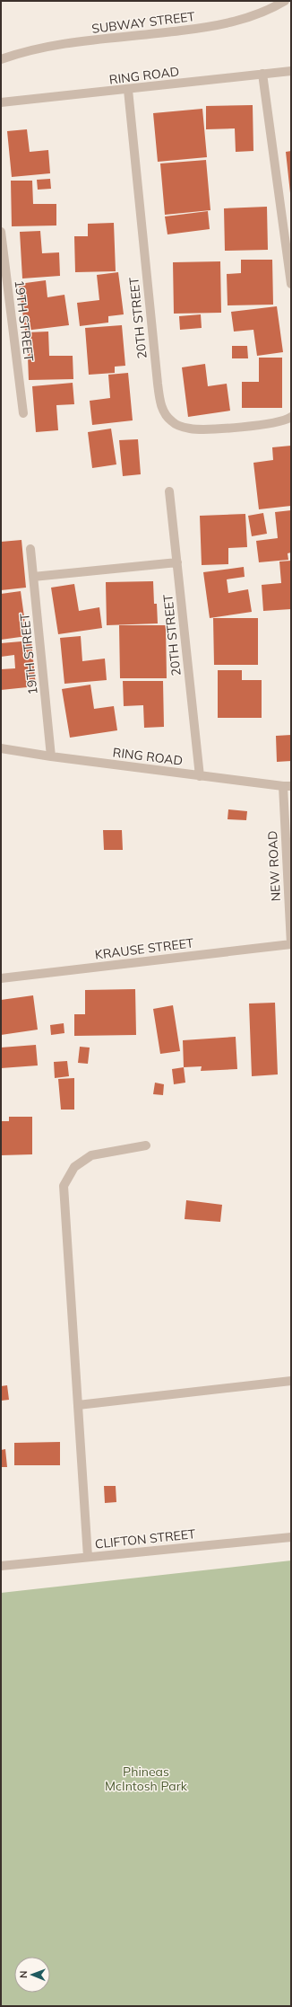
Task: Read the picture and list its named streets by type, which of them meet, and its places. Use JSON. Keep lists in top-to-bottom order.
{
  "streets": {
    "street": [
      "SUBWAY STREET",
      "RING ROAD",
      "20TH STREET",
      "19TH STREET",
      "NEW ROAD",
      "KRAUSE STREET",
      "CLIFTON STREET"
    ]
  },
  "crossings": [
    ["RING ROAD", "20TH STREET"],
    ["RING ROAD", "19TH STREET"],
    ["RING ROAD", "NEW ROAD"],
    ["NEW ROAD", "KRAUSE STREET"]
  ],
  "parks": ["Phineas McIntosh Park"],
  "north": "left"
}
